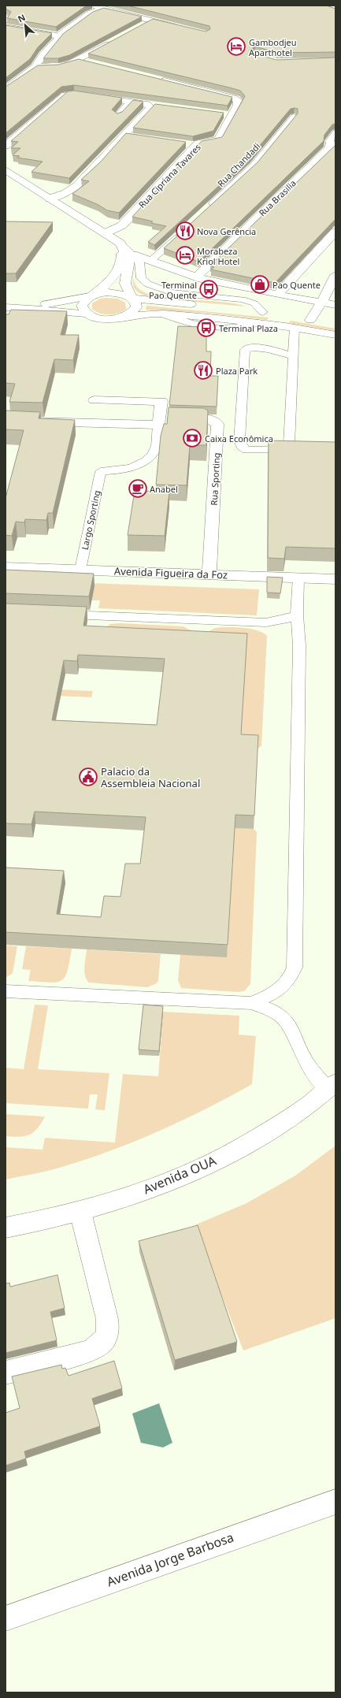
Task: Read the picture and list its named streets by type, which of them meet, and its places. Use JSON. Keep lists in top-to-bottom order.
{
  "streets": {
    "street": [
      "Rua Cipriana Tavares",
      "Rua Brasilia",
      "Rua Sporting",
      "Avenida Figueira da Foz",
      "Avenida OUA",
      "Avenida Jorge Barbosa"
    ],
    "lane": ["Rua Chandadi", "Largo Sporting"]
  },
  "crossings": [
    ["Rua Sporting", "Largo Sporting"],
    ["Rua Sporting", "Avenida Figueira da Foz"],
    ["Largo Sporting", "Avenida Figueira da Foz"]
  ],
  "places": {
    "hotel": ["Gambodjeu Aparthotel", "Morabeza Kriol Hotel"],
    "restaurant": ["Nova Gerência", "Plaza Park"],
    "shop": ["Pao Quente"],
    "bus stop": ["Terminal Pao Quente", "Terminal Plaza"],
    "bank": ["Caixa Econômica"],
    "cafe": ["Anabel"],
    "public building": ["Palacio da Assembleia Nacional"]
  },
  "north": "top left"
}
